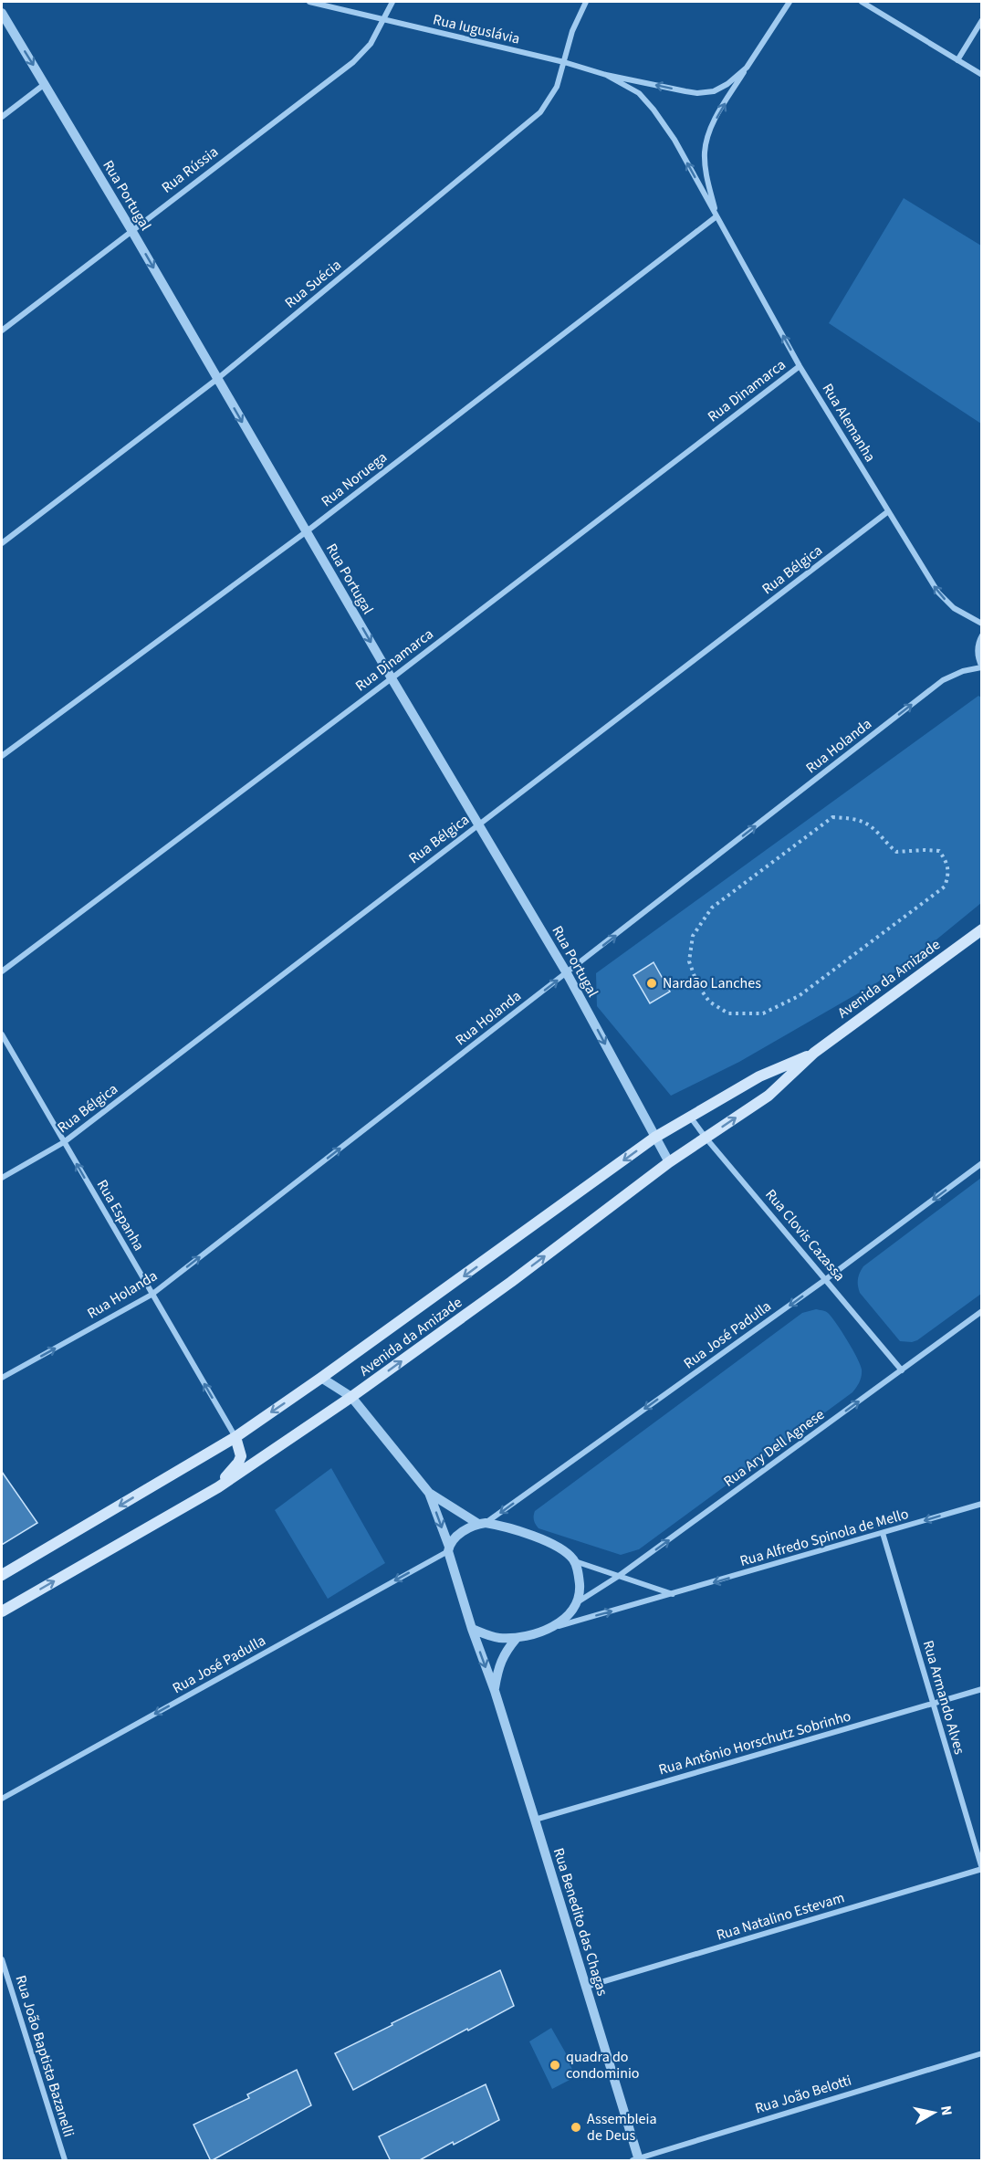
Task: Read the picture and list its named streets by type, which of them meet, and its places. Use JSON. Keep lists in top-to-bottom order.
{
  "streets": {
    "main road": ["Avenida da Amizade"],
    "street": [
      "Rua Iuguslávia",
      "Rua Rússia",
      "Rua Portugal",
      "Rua Suécia",
      "Rua Dinamarca",
      "Rua Alemanha",
      "Rua Noruega",
      "Rua Bélgica",
      "Rua Holanda",
      "Rua Espanha",
      "Rua Clovis Cazassa",
      "Rua José Padulla",
      "Rua Ary Dell Agnese",
      "Rua Alfredo Spinola de Mello",
      "Rua Armando Alves",
      "Rua Antônio Horschutz Sobrinho",
      "Rua Natalino Estevam",
      "Rua Benedito das Chagas",
      "Rua João Baptista Bazanelli",
      "Rua João Belotti"
    ]
  },
  "crossings": [
    ["Rua Iuguslávia", "Rua Rússia"],
    ["Rua Iuguslávia", "Rua Suécia"],
    ["Rua Iuguslávia", "Rua Alemanha"],
    ["Rua Rússia", "Rua Portugal"],
    ["Rua Portugal", "Rua Suécia"],
    ["Rua Portugal", "Rua Dinamarca"],
    ["Rua Portugal", "Rua Noruega"],
    ["Rua Portugal", "Rua Bélgica"],
    ["Rua Portugal", "Rua Holanda"],
    ["Rua Portugal", "Avenida da Amizade"],
    ["Rua Dinamarca", "Rua Alemanha"],
    ["Rua Alemanha", "Rua Noruega"],
    ["Rua Alemanha", "Rua Bélgica"],
    ["Rua Bélgica", "Rua Espanha"],
    ["Rua Holanda", "Rua Espanha"],
    ["Avenida da Amizade", "Rua Espanha"],
    ["Avenida da Amizade", "Rua Clovis Cazassa"],
    ["Rua Clovis Cazassa", "Rua José Padulla"],
    ["Rua Clovis Cazassa", "Rua Ary Dell Agnese"],
    ["Rua José Padulla", "Rua Ary Dell Agnese"],
    ["Rua José Padulla", "Rua Alfredo Spinola de Mello"],
    ["Rua José Padulla", "Rua Benedito das Chagas"],
    ["Rua Ary Dell Agnese", "Rua Alfredo Spinola de Mello"],
    ["Rua Ary Dell Agnese", "Rua Benedito das Chagas"],
    ["Rua Alfredo Spinola de Mello", "Rua Armando Alves"],
    ["Rua Alfredo Spinola de Mello", "Rua Benedito das Chagas"],
    ["Rua Armando Alves", "Rua Antônio Horschutz Sobrinho"],
    ["Rua Armando Alves", "Rua Natalino Estevam"],
    ["Rua Antônio Horschutz Sobrinho", "Rua Benedito das Chagas"],
    ["Rua Natalino Estevam", "Rua Benedito das Chagas"],
    ["Rua Benedito das Chagas", "Rua João Belotti"]
  ],
  "one_way": [
    "Rua Portugal",
    "Rua Alemanha",
    "Rua Holanda",
    "Rua Espanha",
    "Rua José Padulla",
    "Rua Ary Dell Agnese"
  ],
  "places": ["Nardão Lanches", "quadra do condominio", "Assembleia de Deus"],
  "north": "right"
}
